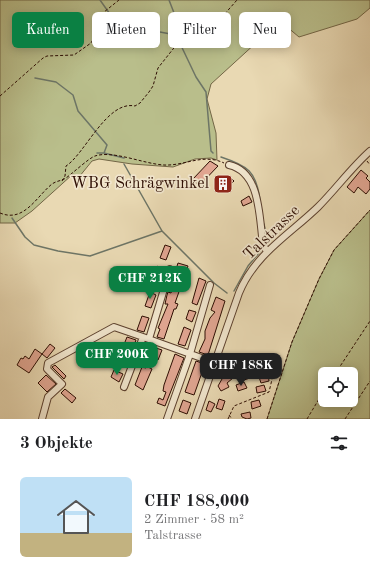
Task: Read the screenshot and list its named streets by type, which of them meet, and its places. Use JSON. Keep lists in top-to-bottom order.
{
  "streets": {
    "street": ["Talstrasse"]
  },
  "places": {
    "building": ["WBG Schrägwinkel"]
  },
  "page": {
    "chip": [
      "Kaufen",
      "Mieten",
      "Filter",
      "Neu"
    ],
    "price": ["CHF 212K", "CHF 200K", "CHF 188K"],
    "heading": "3 Objekte",
    "list": [
      {
        "name": "CHF 188,000",
        "note": "2 Zimmer · 58 m² · Talstrasse"
      }
    ]
  }
}
